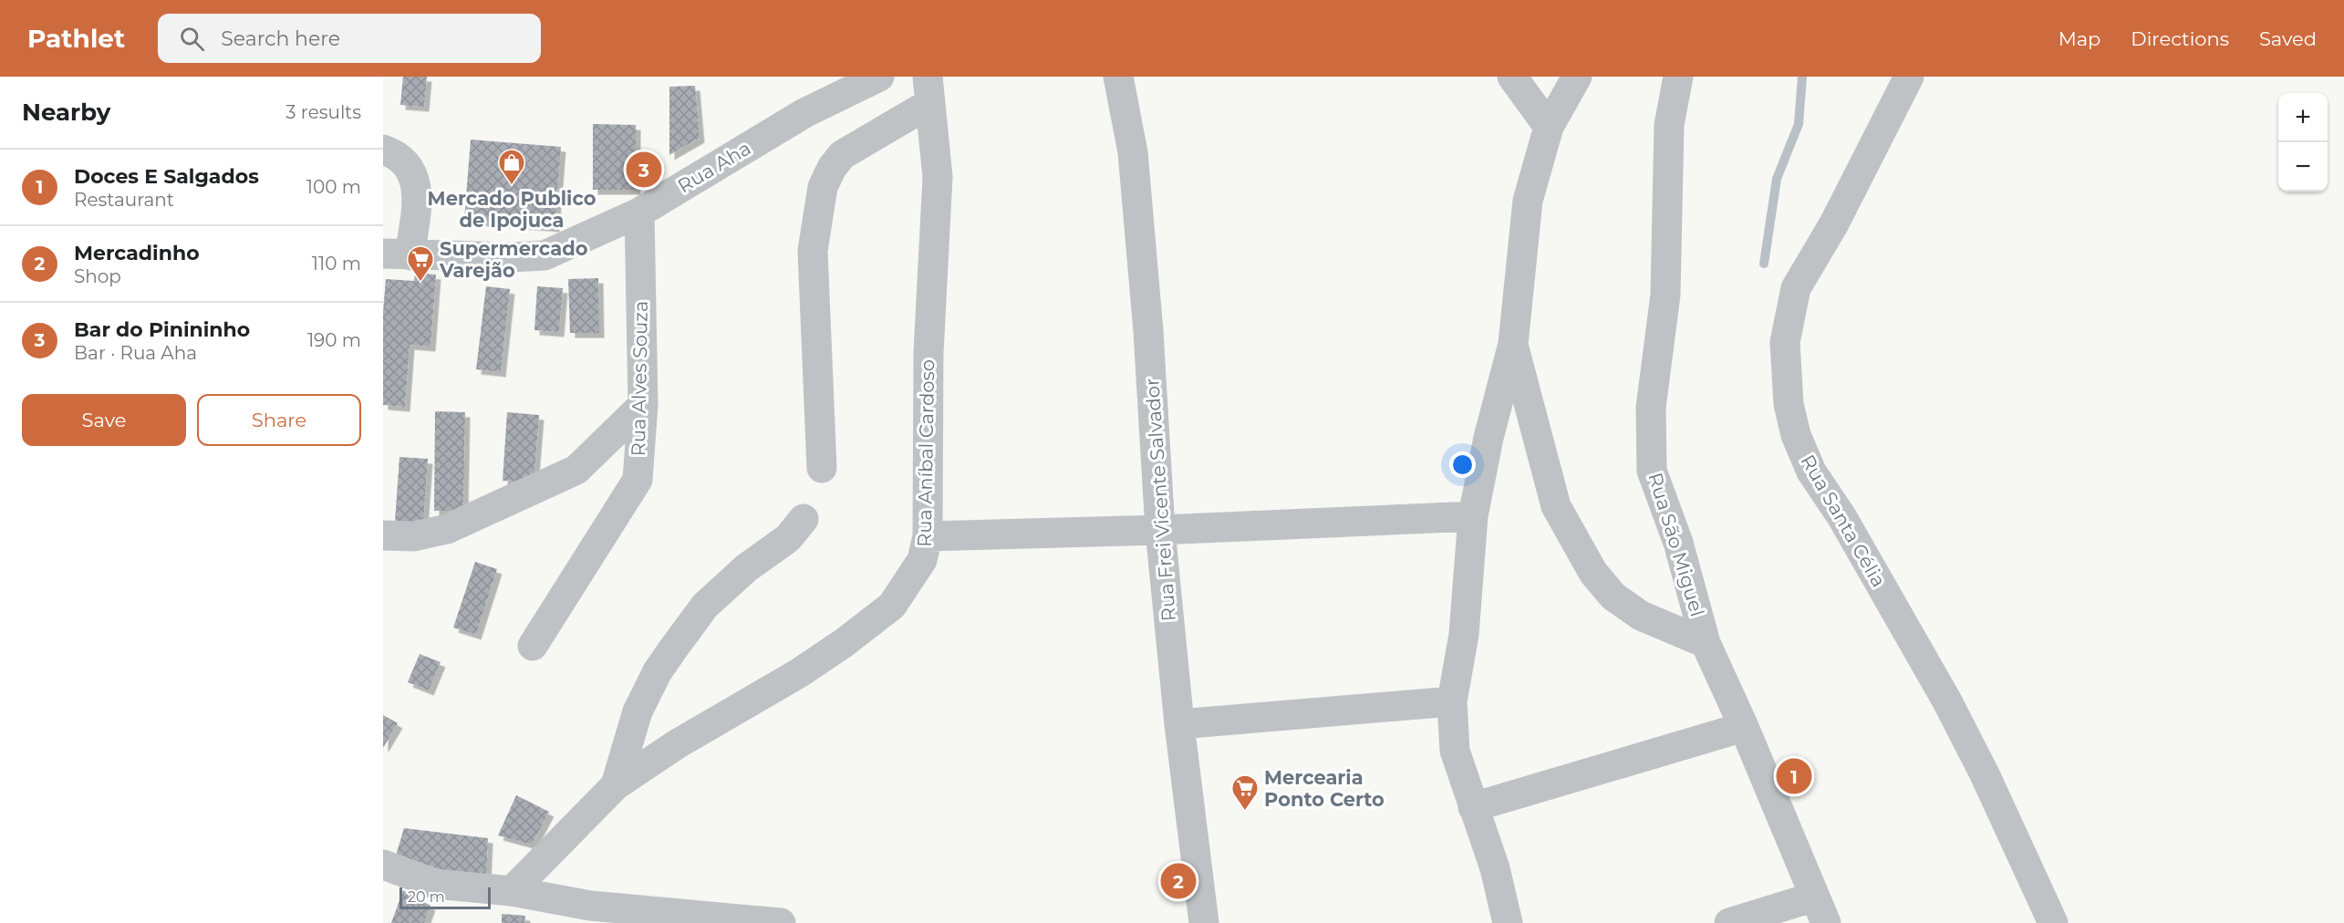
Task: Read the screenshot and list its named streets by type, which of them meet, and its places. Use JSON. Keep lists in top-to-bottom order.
{
  "streets": {
    "street": [
      "Rua Aha",
      "Rua Alves Souza",
      "Rua Aníbal Cardoso",
      "Rua Frei Vicente Salvador",
      "Rua Santa Célia",
      "Rua São Miguel"
    ]
  },
  "crossings": [
    ["Rua Aha", "Rua Alves Souza"]
  ],
  "places": {
    "shop": ["Mercado Publico de Ipojuca"],
    "supermarket": ["Supermercado Varejão", "Mercearia Ponto Certo"]
  },
  "scale_bar": "20 m",
  "page": {
    "header": "Pathlet",
    "search": "Search here",
    "nav": ["Map", "Directions", "Saved"],
    "heading": ["Nearby", "3 results"],
    "map_buttons": ["+", "−"],
    "list": [
      {
        "mark": "1",
        "name": "Doces E Salgados",
        "note": "Restaurant",
        "value": "100 m"
      },
      {
        "mark": "2",
        "name": "Mercadinho",
        "note": "Shop",
        "value": "110 m"
      },
      {
        "mark": "3",
        "name": "Bar do Pinininho",
        "note": "Bar · Rua Aha",
        "value": "190 m"
      }
    ],
    "pins": ["3", "1", "2"],
    "buttons": ["Save", "Share"],
    "scale": "20 m"
  }
}
